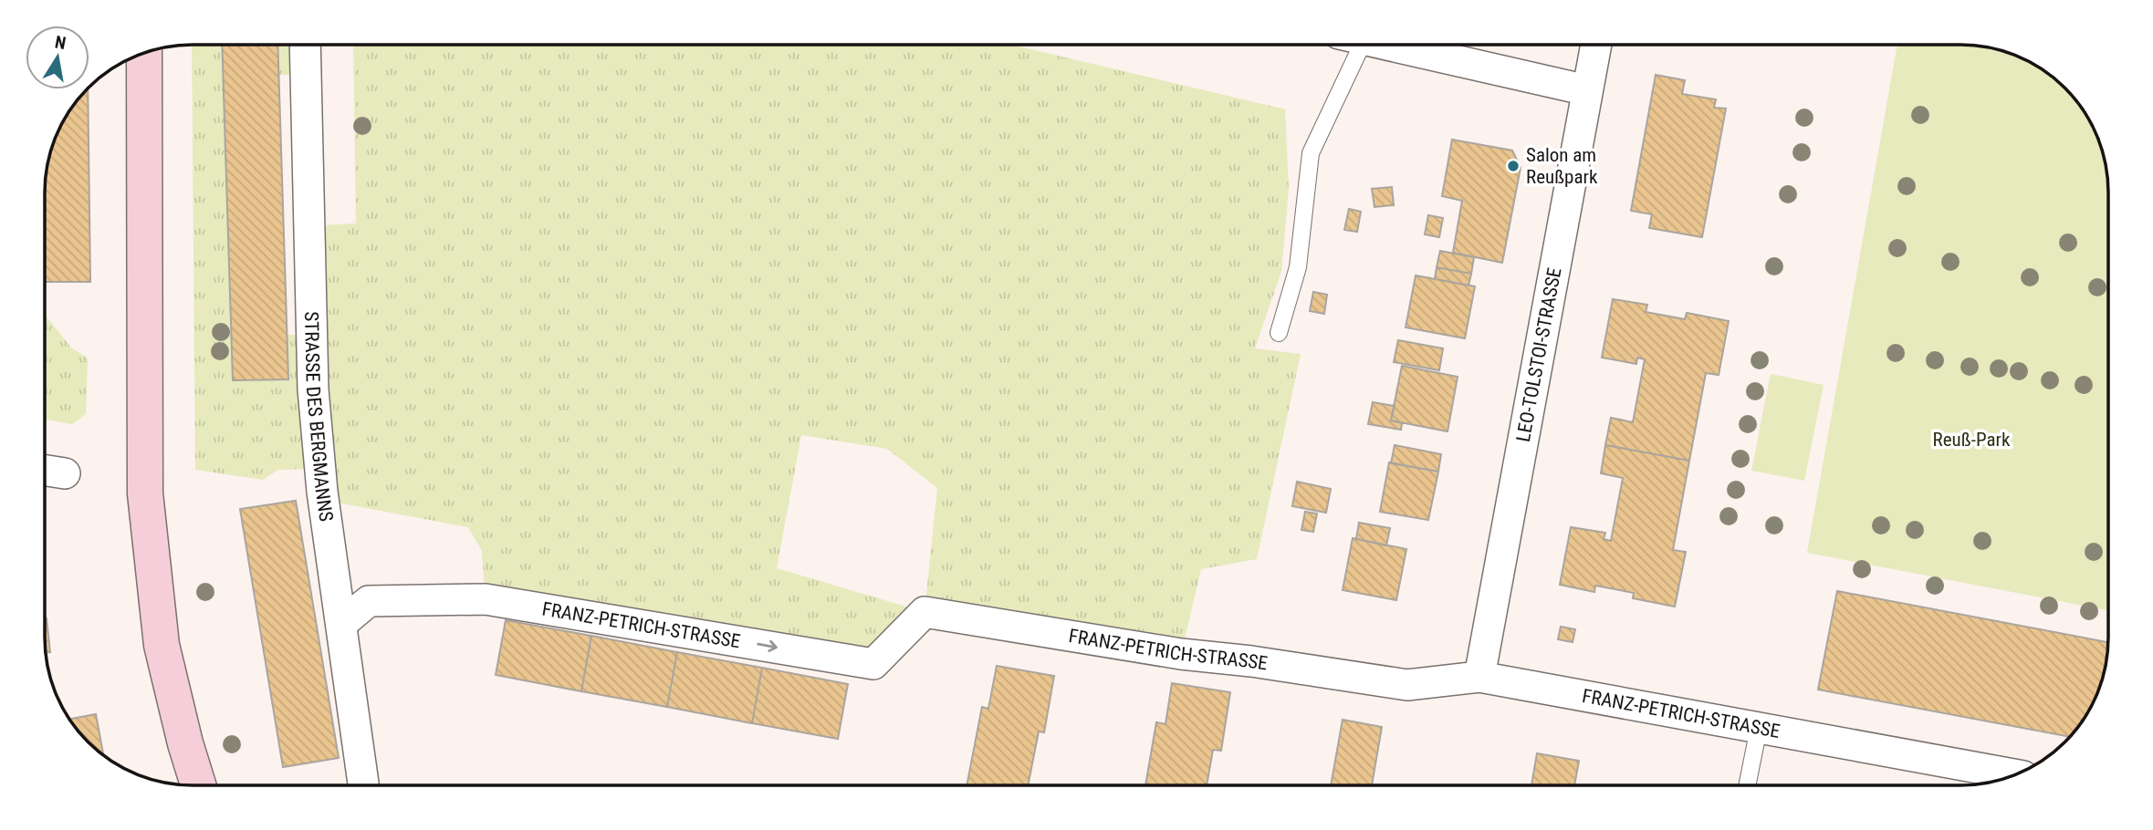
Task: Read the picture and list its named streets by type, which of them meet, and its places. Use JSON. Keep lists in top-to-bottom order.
{
  "streets": {
    "street": ["LEO-TOLSTOI-STRASSE", "STRASSE DES BERGMANNS", "FRANZ-PETRICH-STRASSE"]
  },
  "crossings": [
    ["LEO-TOLSTOI-STRASSE", "FRANZ-PETRICH-STRASSE"],
    ["STRASSE DES BERGMANNS", "FRANZ-PETRICH-STRASSE"]
  ],
  "one_way": ["FRANZ-PETRICH-STRASSE"],
  "parks": ["Reuß-Park"],
  "places": ["Salon am Reußpark"],
  "north": "top"
}
